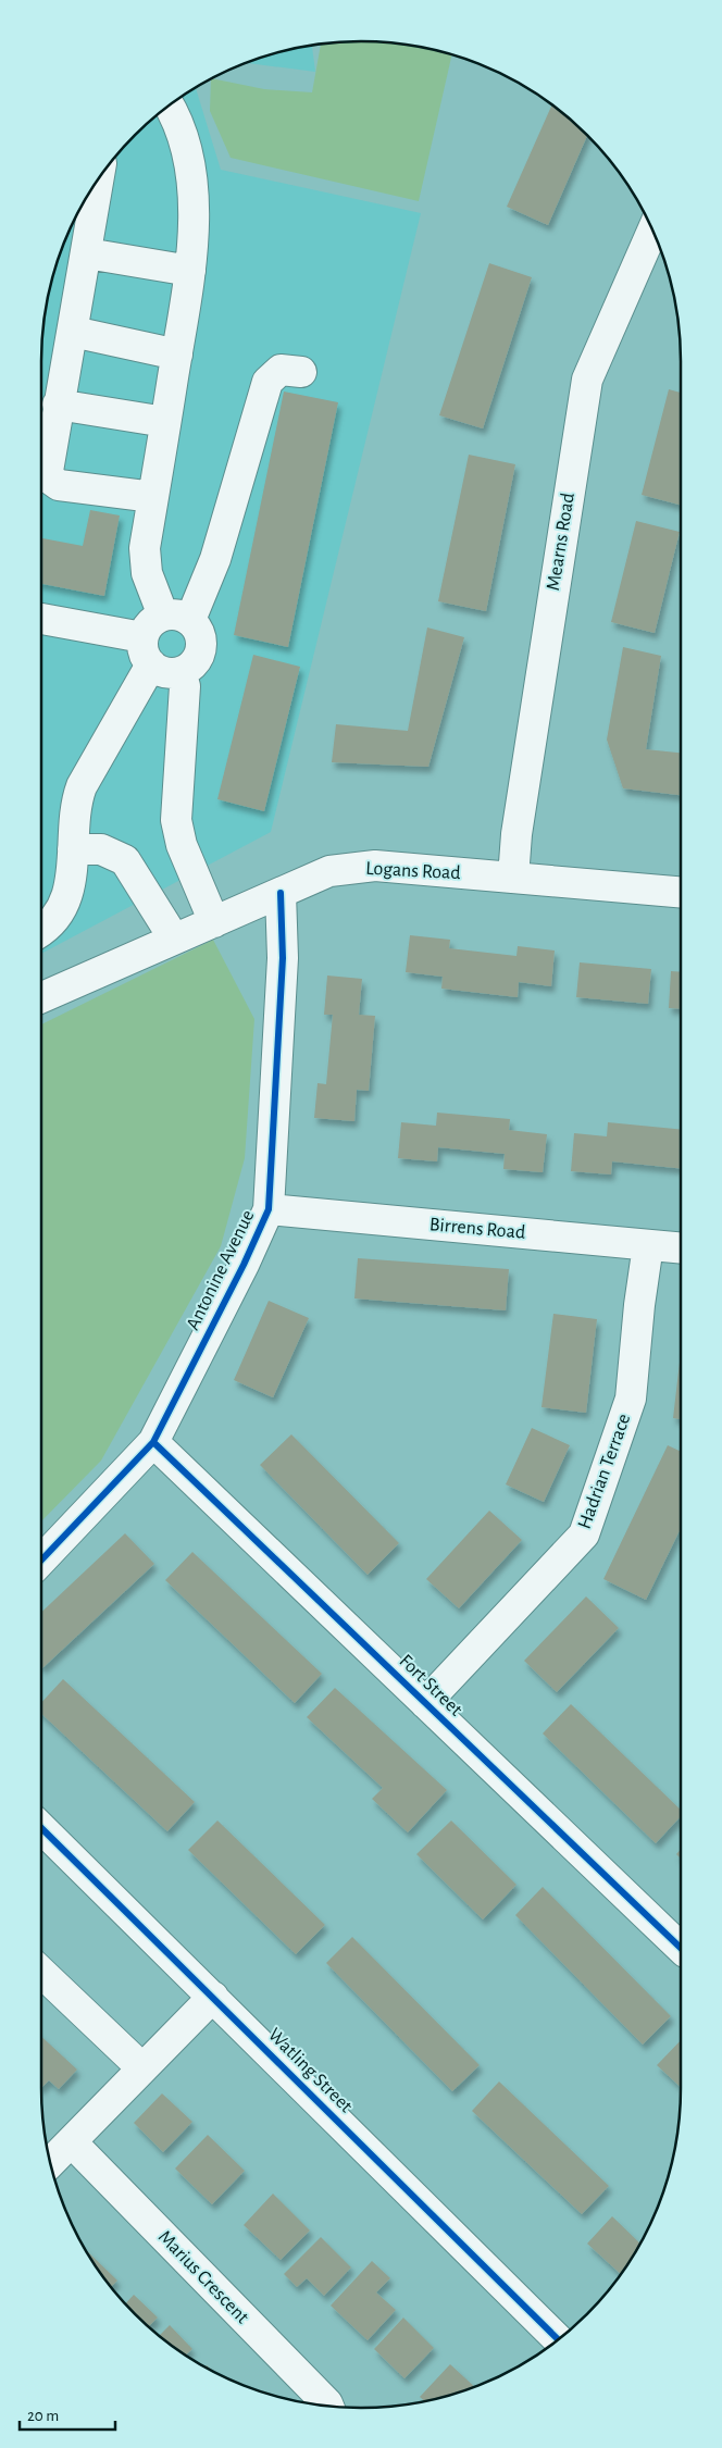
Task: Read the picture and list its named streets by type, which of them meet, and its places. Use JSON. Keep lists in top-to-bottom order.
{
  "streets": {
    "street": [
      "Mearns Road",
      "Logans Road",
      "Birrens Road",
      "Antonine Avenue",
      "Hadrian Terrace",
      "Fort Street",
      "Watling Street",
      "Marius Crescent"
    ]
  },
  "crossings": [
    ["Mearns Road", "Logans Road"],
    ["Logans Road", "Antonine Avenue"],
    ["Birrens Road", "Antonine Avenue"],
    ["Birrens Road", "Hadrian Terrace"],
    ["Antonine Avenue", "Fort Street"],
    ["Hadrian Terrace", "Fort Street"]
  ],
  "scale_bar": "20 m"
}
